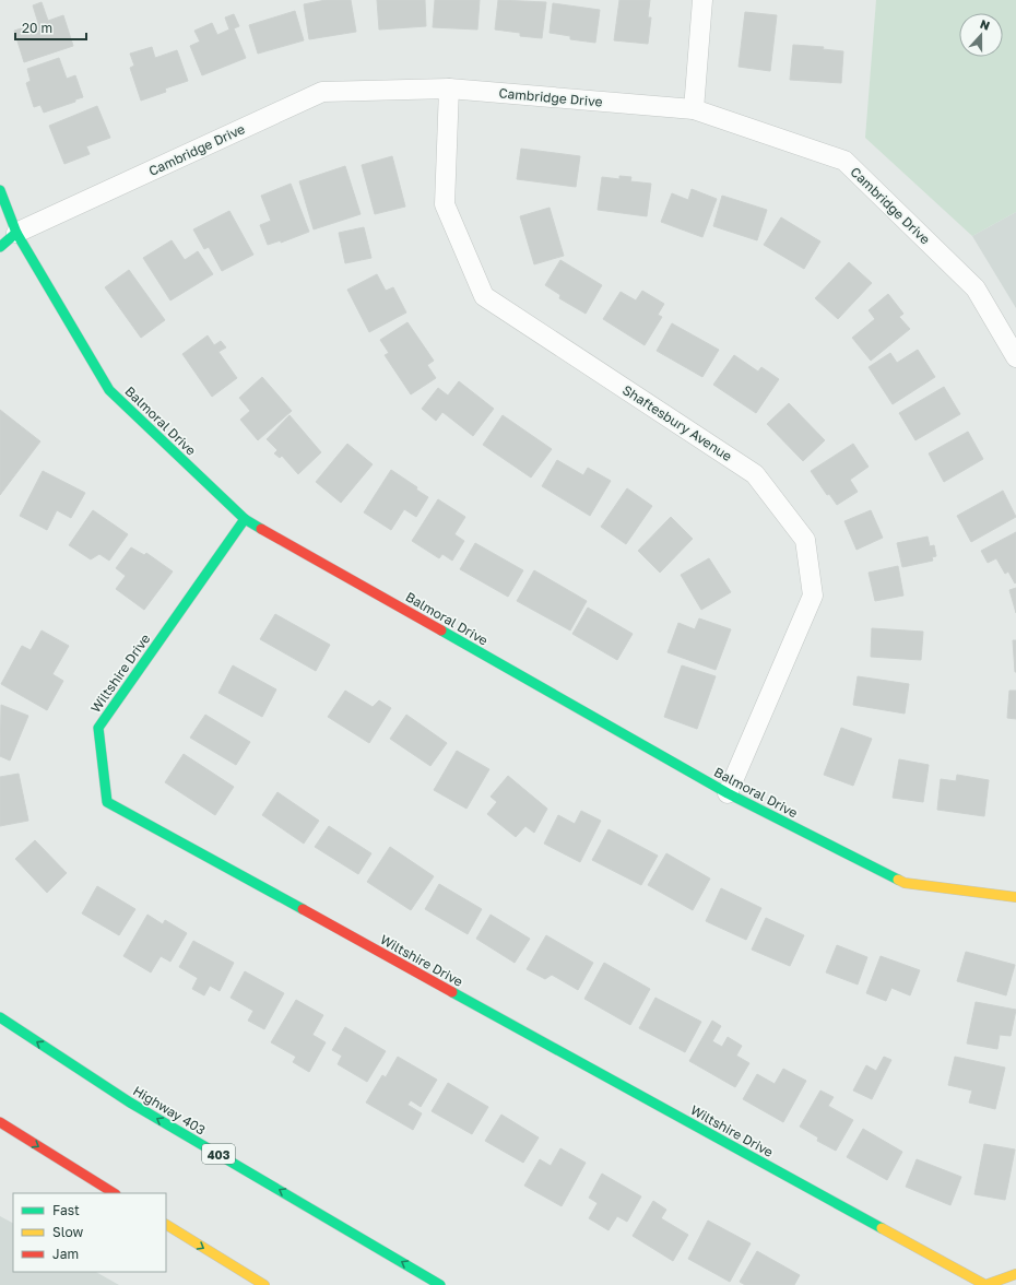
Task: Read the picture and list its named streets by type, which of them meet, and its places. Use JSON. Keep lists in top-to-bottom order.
{
  "streets": {
    "main road": [
      "Balmoral Drive",
      "Wiltshire Drive",
      "Highway 403",
      "403"
    ],
    "street": ["Cambridge Drive", "Shaftesbury Avenue"]
  },
  "crossings": [
    ["Cambridge Drive", "Balmoral Drive"],
    ["Cambridge Drive", "Shaftesbury Avenue"],
    ["Balmoral Drive", "Shaftesbury Avenue"],
    ["Balmoral Drive", "Wiltshire Drive"]
  ],
  "legend": ["Fast", "Slow", "Jam"],
  "scale_bar": "20 m",
  "north": "top"
}
